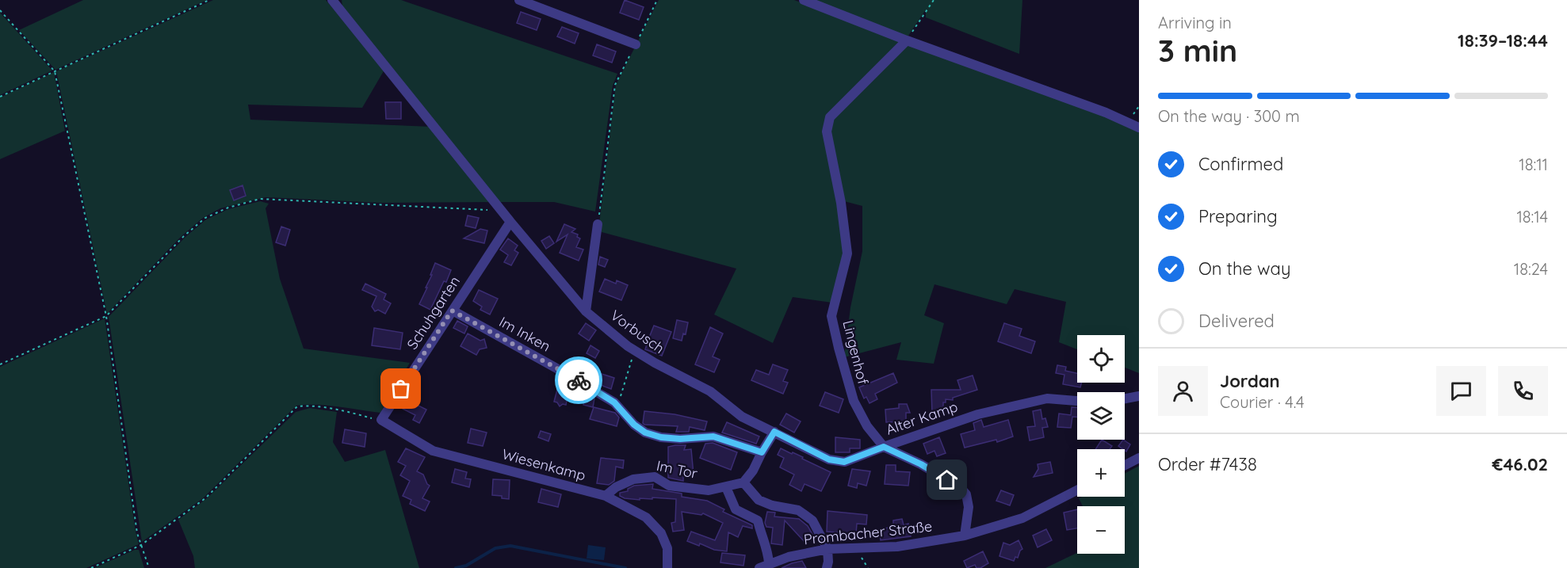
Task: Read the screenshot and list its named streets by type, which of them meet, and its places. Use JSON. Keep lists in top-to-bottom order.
{
  "streets": {
    "street": [
      "Schuhgarten",
      "Vorbusch",
      "Im Inken",
      "Lingenhof",
      "Alter Kamp",
      "Wiesenkamp",
      "Im Tor",
      "Prombacher Straße"
    ]
  },
  "crossings": [
    ["Schuhgarten", "Vorbusch"],
    ["Schuhgarten", "Im Inken"],
    ["Schuhgarten", "Wiesenkamp"],
    ["Vorbusch", "Alter Kamp"],
    ["Lingenhof", "Alter Kamp"],
    ["Lingenhof", "Prombacher Straße"],
    ["Wiesenkamp", "Im Tor"]
  ],
  "page": {
    "heading": ["3 min", "Arriving in", "18:39–18:44"],
    "panel": [
      "Jordan",
      "Courier · 4.4",
      "Order #7438",
      "€46.02"
    ],
    "bar": "On the way · 300 m",
    "list": [
      ["Confirmed", "18:11"],
      ["Preparing", "18:14"],
      ["On the way", "18:24"],
      "Delivered"
    ],
    "map_buttons": ["+", "−"]
  }
}
